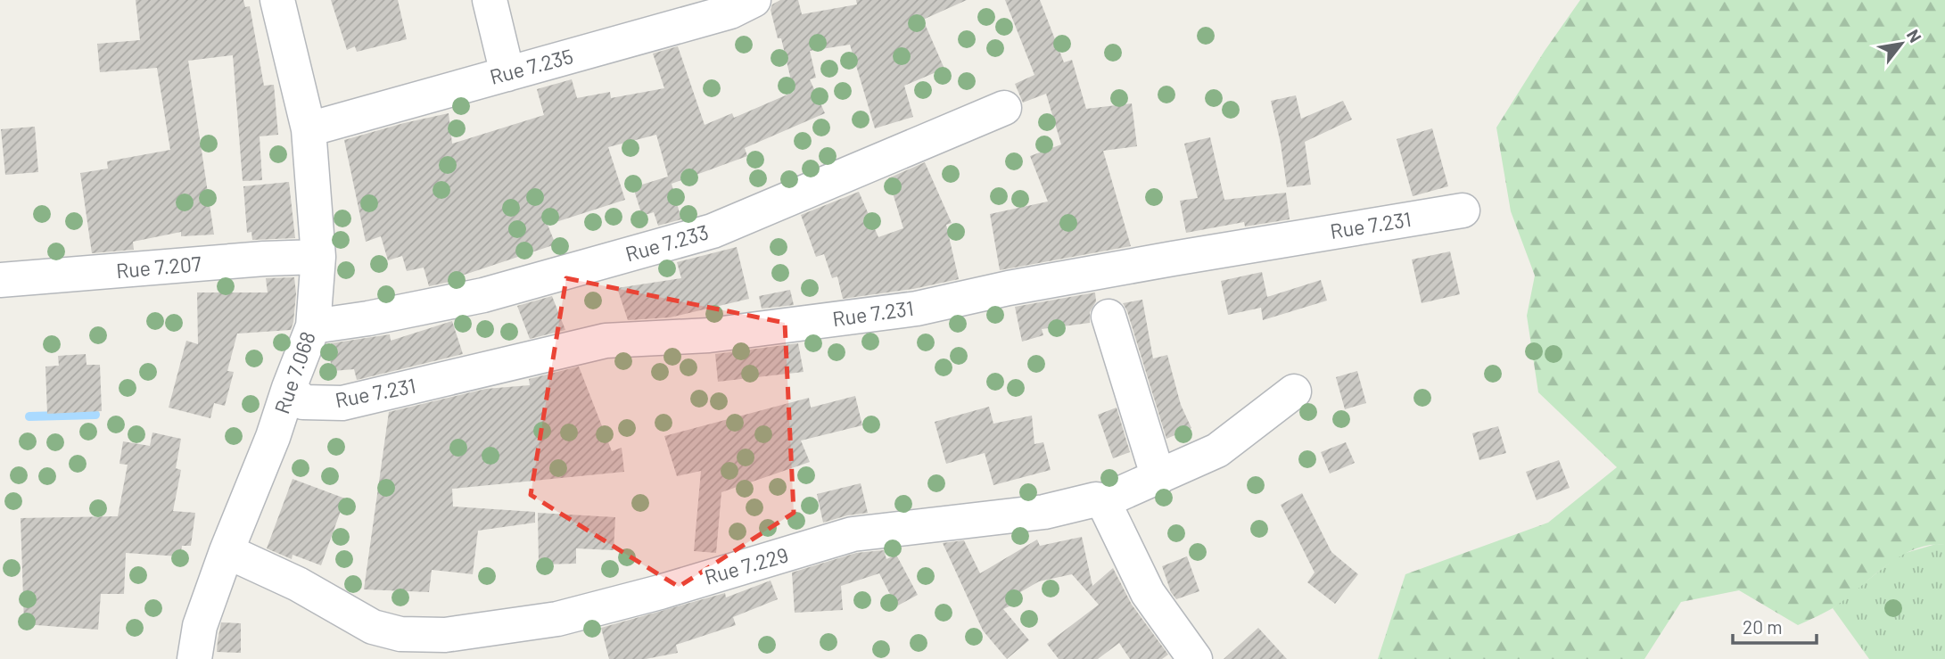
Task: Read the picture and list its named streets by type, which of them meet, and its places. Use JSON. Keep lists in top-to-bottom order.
{
  "streets": {
    "street": [
      "Rue 7.235",
      "Rue 7.231",
      "Rue 7.233",
      "Rue 7.207",
      "Rue 7.068",
      "Rue 7.229"
    ]
  },
  "crossings": [
    ["Rue 7.235", "Rue 7.068"],
    ["Rue 7.231", "Rue 7.068"],
    ["Rue 7.233", "Rue 7.068"],
    ["Rue 7.207", "Rue 7.068"],
    ["Rue 7.068", "Rue 7.229"]
  ],
  "scale_bar": "20 m",
  "north": "top right"
}
